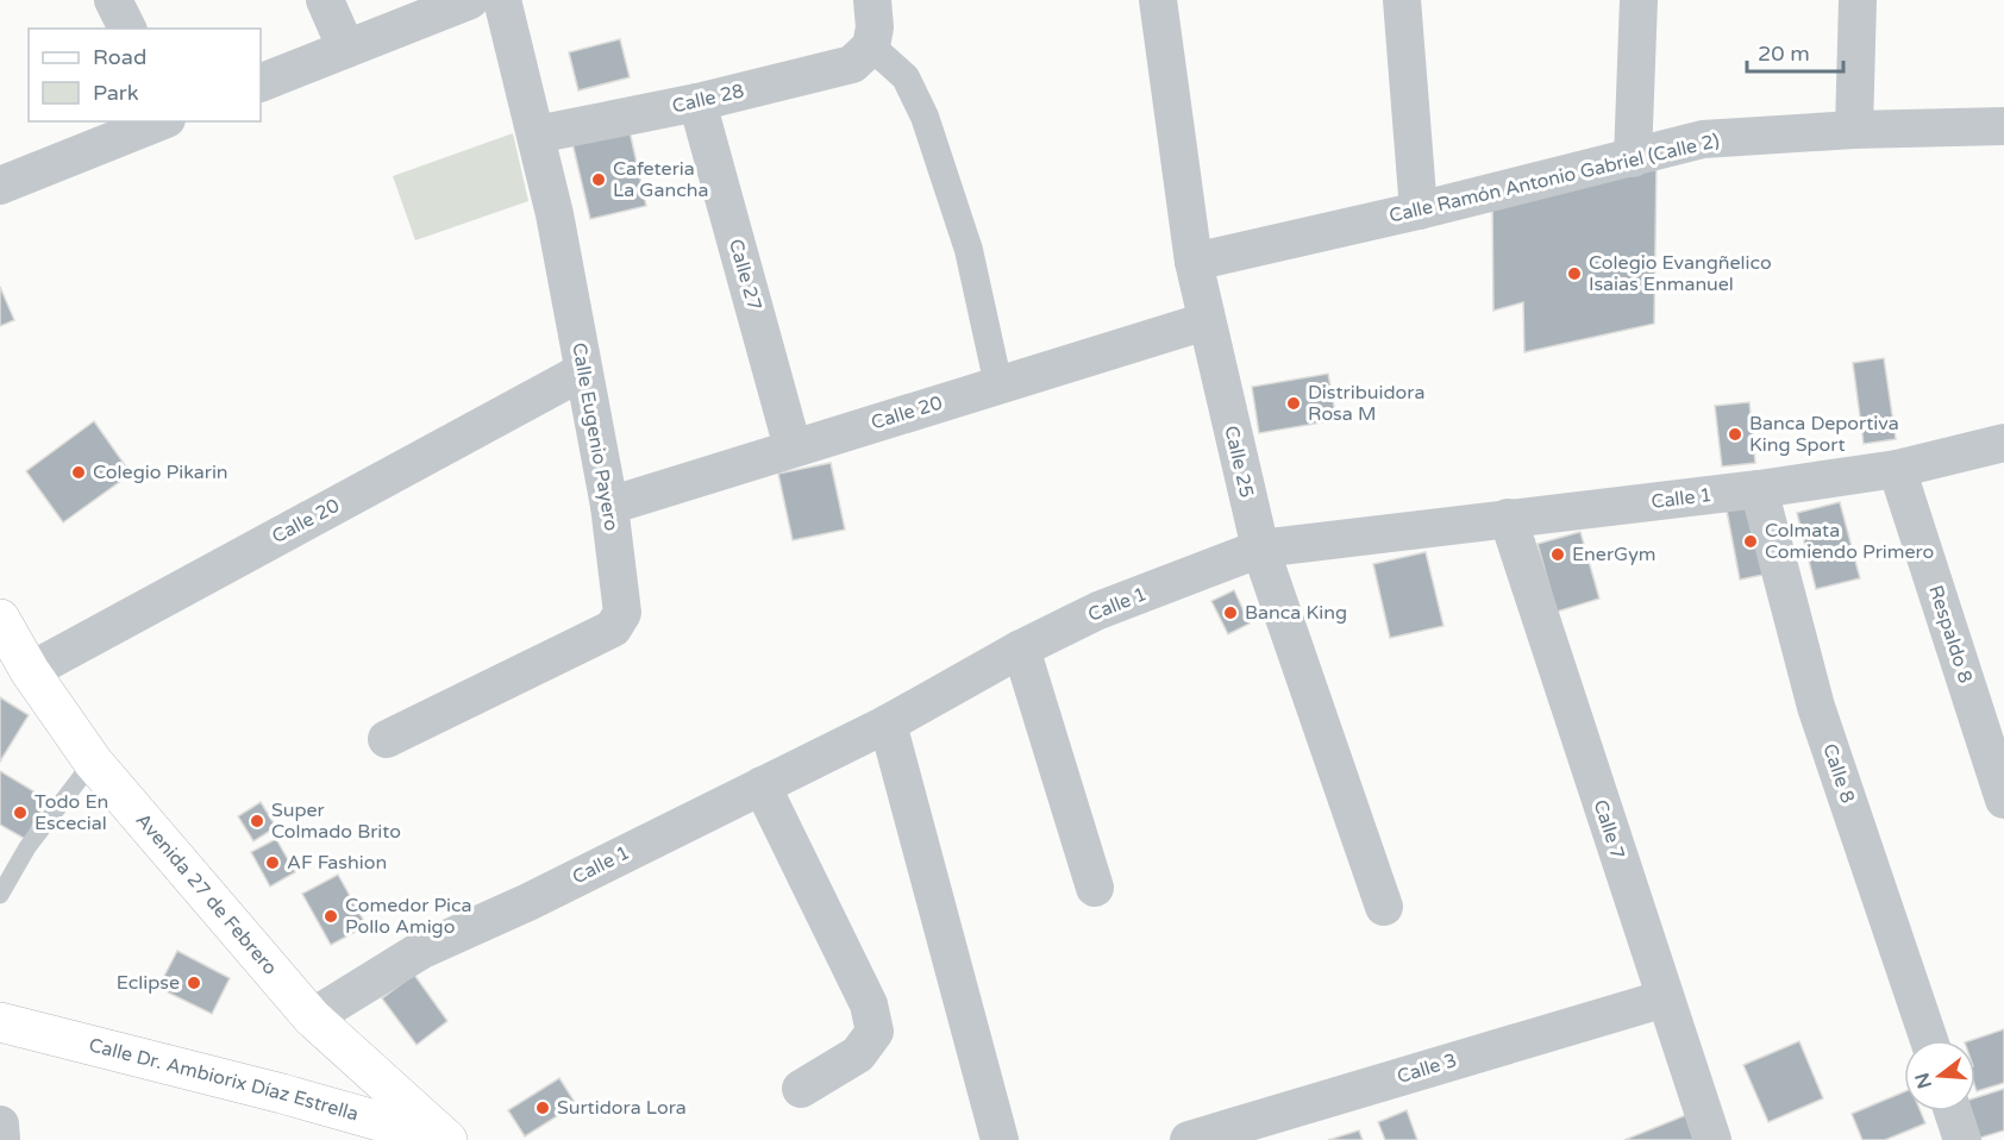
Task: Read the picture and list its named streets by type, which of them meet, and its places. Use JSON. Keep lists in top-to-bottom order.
{
  "streets": {
    "main road": ["Avenida 27 de Febrero", "Calle Dr. Ambiorix Díaz Estrella"],
    "street": [
      "Calle 28",
      "Calle Ramón Antonio Gabriel (Calle 2)",
      "Calle 27",
      "Calle 20",
      "Calle Eugenio Payero",
      "Calle 25",
      "Calle 1",
      "Respaldo 8",
      "Calle 8",
      "Calle 7",
      "Calle 3"
    ]
  },
  "crossings": [
    ["Calle 28", "Calle 27"],
    ["Calle 28", "Calle Eugenio Payero"],
    ["Calle Ramón Antonio Gabriel (Calle 2)", "Calle 25"],
    ["Calle 27", "Calle 20"],
    ["Calle 20", "Calle Eugenio Payero"],
    ["Calle 20", "Calle 25"],
    ["Calle 20", "Avenida 27 de Febrero"],
    ["Calle 25", "Calle 1"],
    ["Calle 1", "Respaldo 8"],
    ["Calle 1", "Calle 8"],
    ["Calle 1", "Calle 7"],
    ["Calle 1", "Avenida 27 de Febrero"],
    ["Calle 7", "Calle 3"],
    ["Avenida 27 de Febrero", "Calle Dr. Ambiorix Díaz Estrella"]
  ],
  "places": [
    "Cafeteria La Gancha",
    "Colegio Evangñelico Isaias Enmanuel",
    "Distribuidora Rosa M",
    "Banca Deportiva King Sport",
    "Colegio Pikarin",
    "Colmata Comiendo Primero",
    "EnerGym",
    "Banca King",
    "Todo En Escecial",
    "Super Colmado Brito",
    "AF Fashion",
    "Comedor Pica Pollo Amigo",
    "Eclipse",
    "Surtidora Lora"
  ],
  "legend": ["Road", "Park"],
  "scale_bar": "20 m",
  "north": "left"
}
